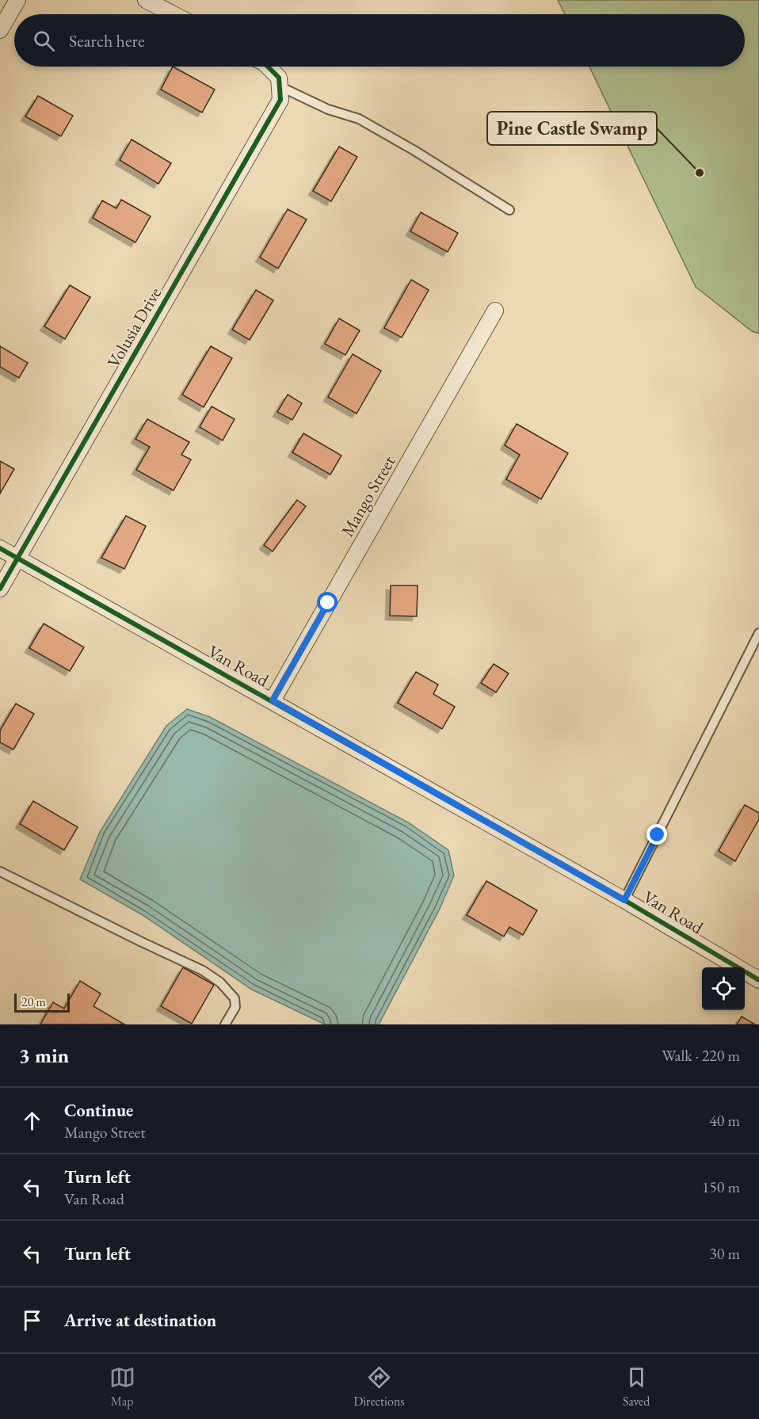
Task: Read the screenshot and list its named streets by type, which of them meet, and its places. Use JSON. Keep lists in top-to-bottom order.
{
  "streets": {
    "street": ["Volusia Drive", "Mango Street", "Van Road"]
  },
  "crossings": [
    ["Volusia Drive", "Van Road"],
    ["Mango Street", "Van Road"]
  ],
  "places": ["Pine Castle Swamp"],
  "scale_bar": "20 m",
  "page": {
    "search": "Search here",
    "scale": "20 m",
    "heading": ["3 min", "Walk · 220 m"],
    "list": [
      ["Continue", "Mango Street", "40 m"],
      ["Turn left", "Van Road", "150 m"],
      ["Turn left", "30 m"],
      "Arrive at destination"
    ],
    "nav": ["Map", "Directions", "Saved"]
  }
}
